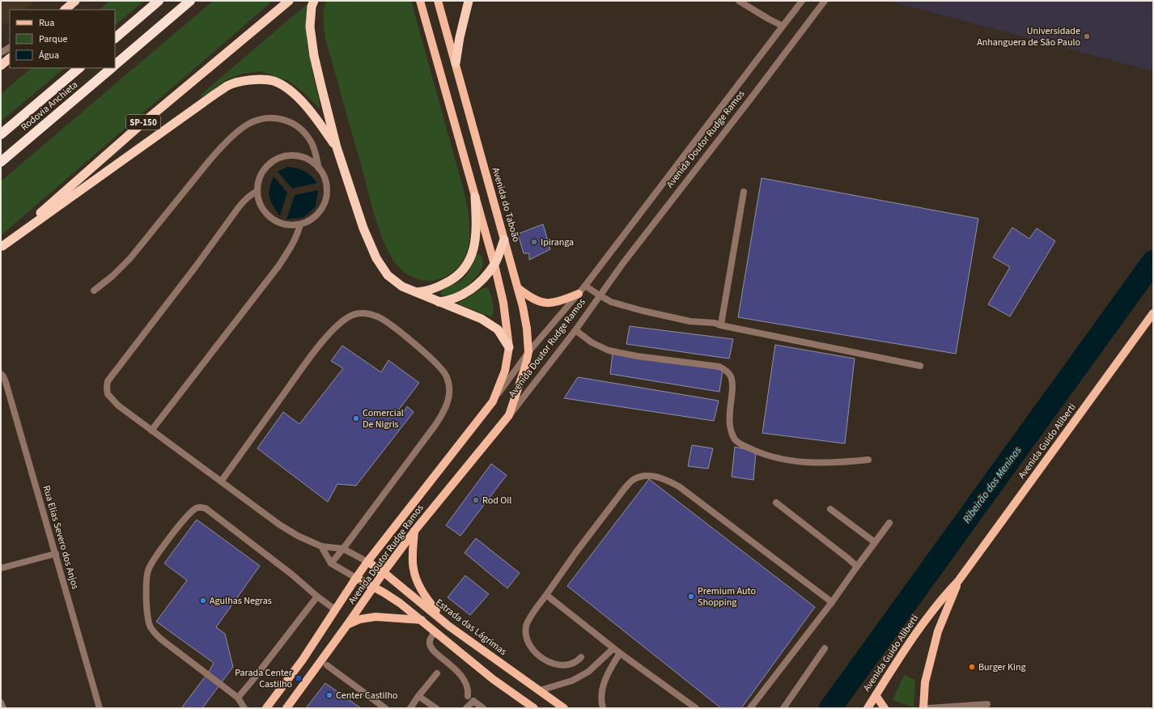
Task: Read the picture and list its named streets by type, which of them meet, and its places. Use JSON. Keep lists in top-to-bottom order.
{
  "streets": {
    "highway": ["Rodovia Anchieta", "SP-150"],
    "main road": [
      "Avenida Doutor Rudge Ramos",
      "Avenida do Taboão",
      "Avenida Guido Aliberti",
      "Estrada das Lágrimas"
    ],
    "street": ["Rua Elias Severo dos Anjos"]
  },
  "crossings": [
    ["Avenida Doutor Rudge Ramos", "Avenida do Taboão"],
    ["Avenida Doutor Rudge Ramos", "Estrada das Lágrimas"]
  ],
  "water": ["Ribeirão dos Meninos"],
  "places": {
    "other": [
      "Universidade Anhanguera de São Paulo",
      "Ipiranga",
      "Comercial De Nigris",
      "Rod Oil",
      "Premium Auto Shopping",
      "Agulhas Negras",
      "Burger King",
      "Center Castilho"
    ],
    "transit": ["Parada Center Castilho"]
  },
  "legend": ["Rua", "Parque", "Água"]
}
